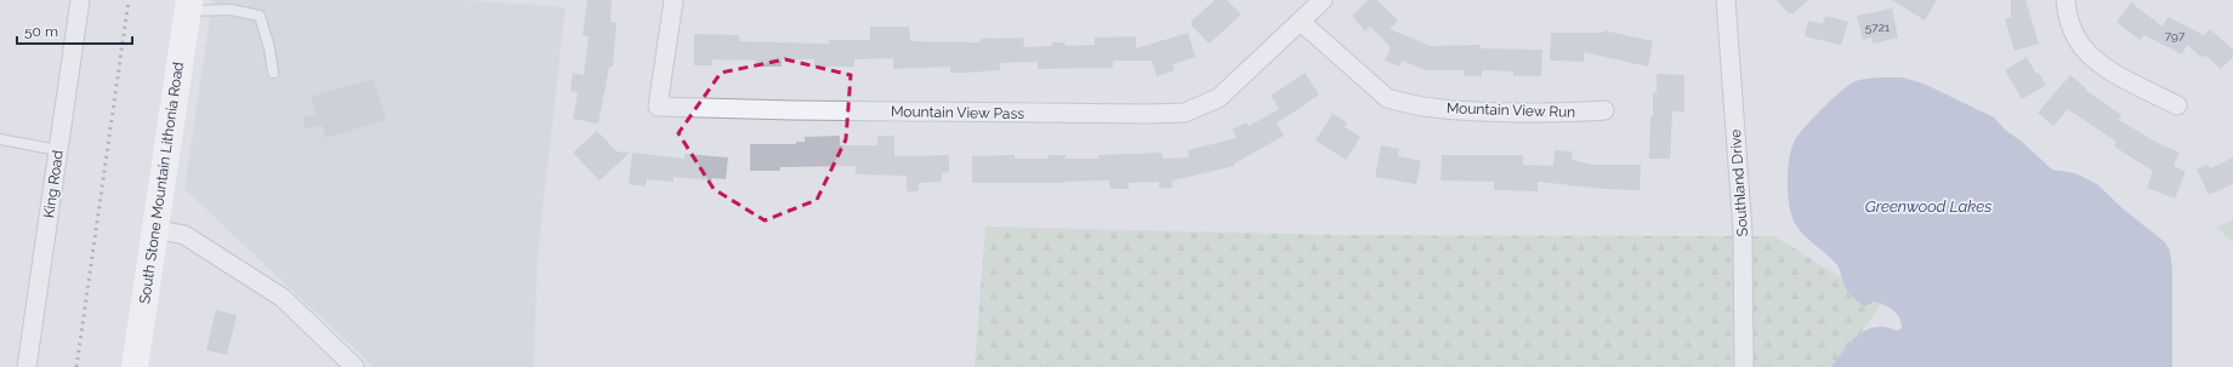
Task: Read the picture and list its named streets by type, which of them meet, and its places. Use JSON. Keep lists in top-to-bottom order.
{
  "streets": {
    "main road": ["South Stone Mountain Lithonia Road"],
    "street": [
      "Mountain View Run",
      "Mountain View Pass",
      "Southland Drive",
      "King Road"
    ]
  },
  "crossings": [
    ["Mountain View Run", "Mountain View Pass"]
  ],
  "water": ["Greenwood Lakes"],
  "house_numbers": ["5721", "797"],
  "scale_bar": "50 m"
}
